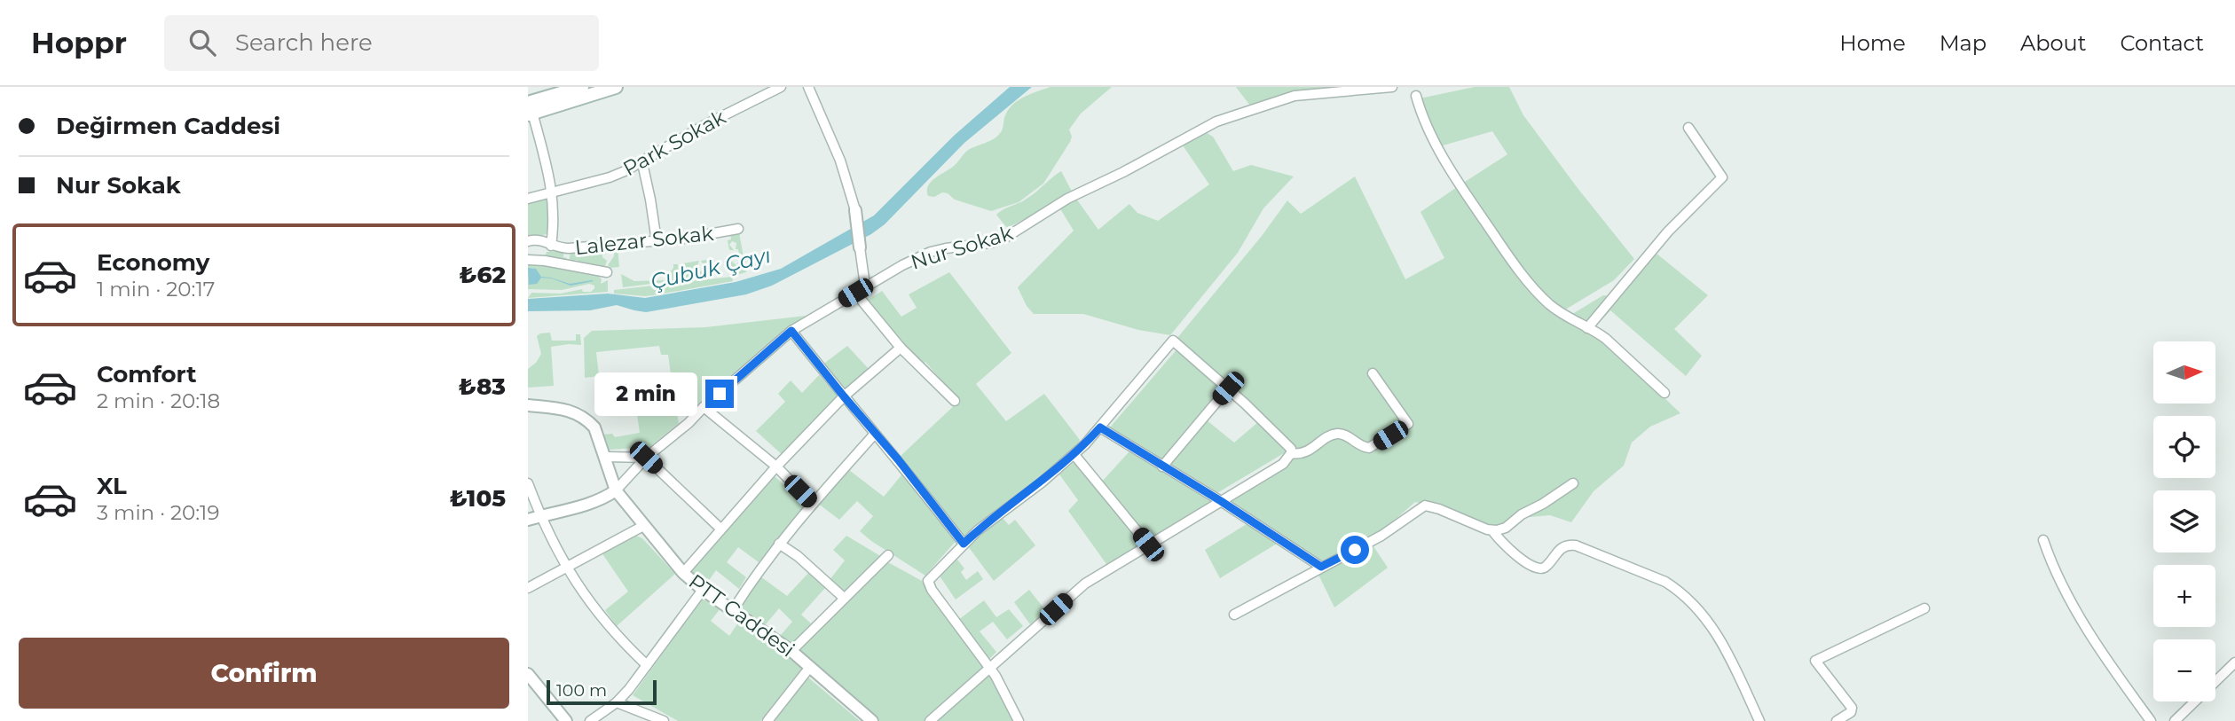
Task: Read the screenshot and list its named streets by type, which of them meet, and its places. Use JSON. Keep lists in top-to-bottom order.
{
  "streets": {
    "street": [
      "Park Sokak",
      "Lalezar Sokak",
      "Nur Sokak",
      "PTT Caddesi"
    ]
  },
  "crossings": [
    ["Nur Sokak", "PTT Caddesi"]
  ],
  "water": ["Çubuk Çayı"],
  "scale_bar": "100 m",
  "north": "right",
  "page": {
    "header": "Hoppr",
    "search": "Search here",
    "nav": [
      "Home",
      "Map",
      "About",
      "Contact"
    ],
    "banner": ["Değirmen Caddesi", "Nur Sokak"],
    "list": [
      {
        "name": "Economy",
        "note": "1 min · 20:17",
        "value": "₺62"
      },
      {
        "name": "Comfort",
        "note": "2 min · 20:18",
        "value": "₺83"
      },
      {
        "name": "XL",
        "note": "3 min · 20:19",
        "value": "₺105"
      }
    ],
    "map_buttons": ["+", "−"],
    "bubble": "2 min",
    "buttons": "Confirm",
    "scale": "100 m"
  }
}
